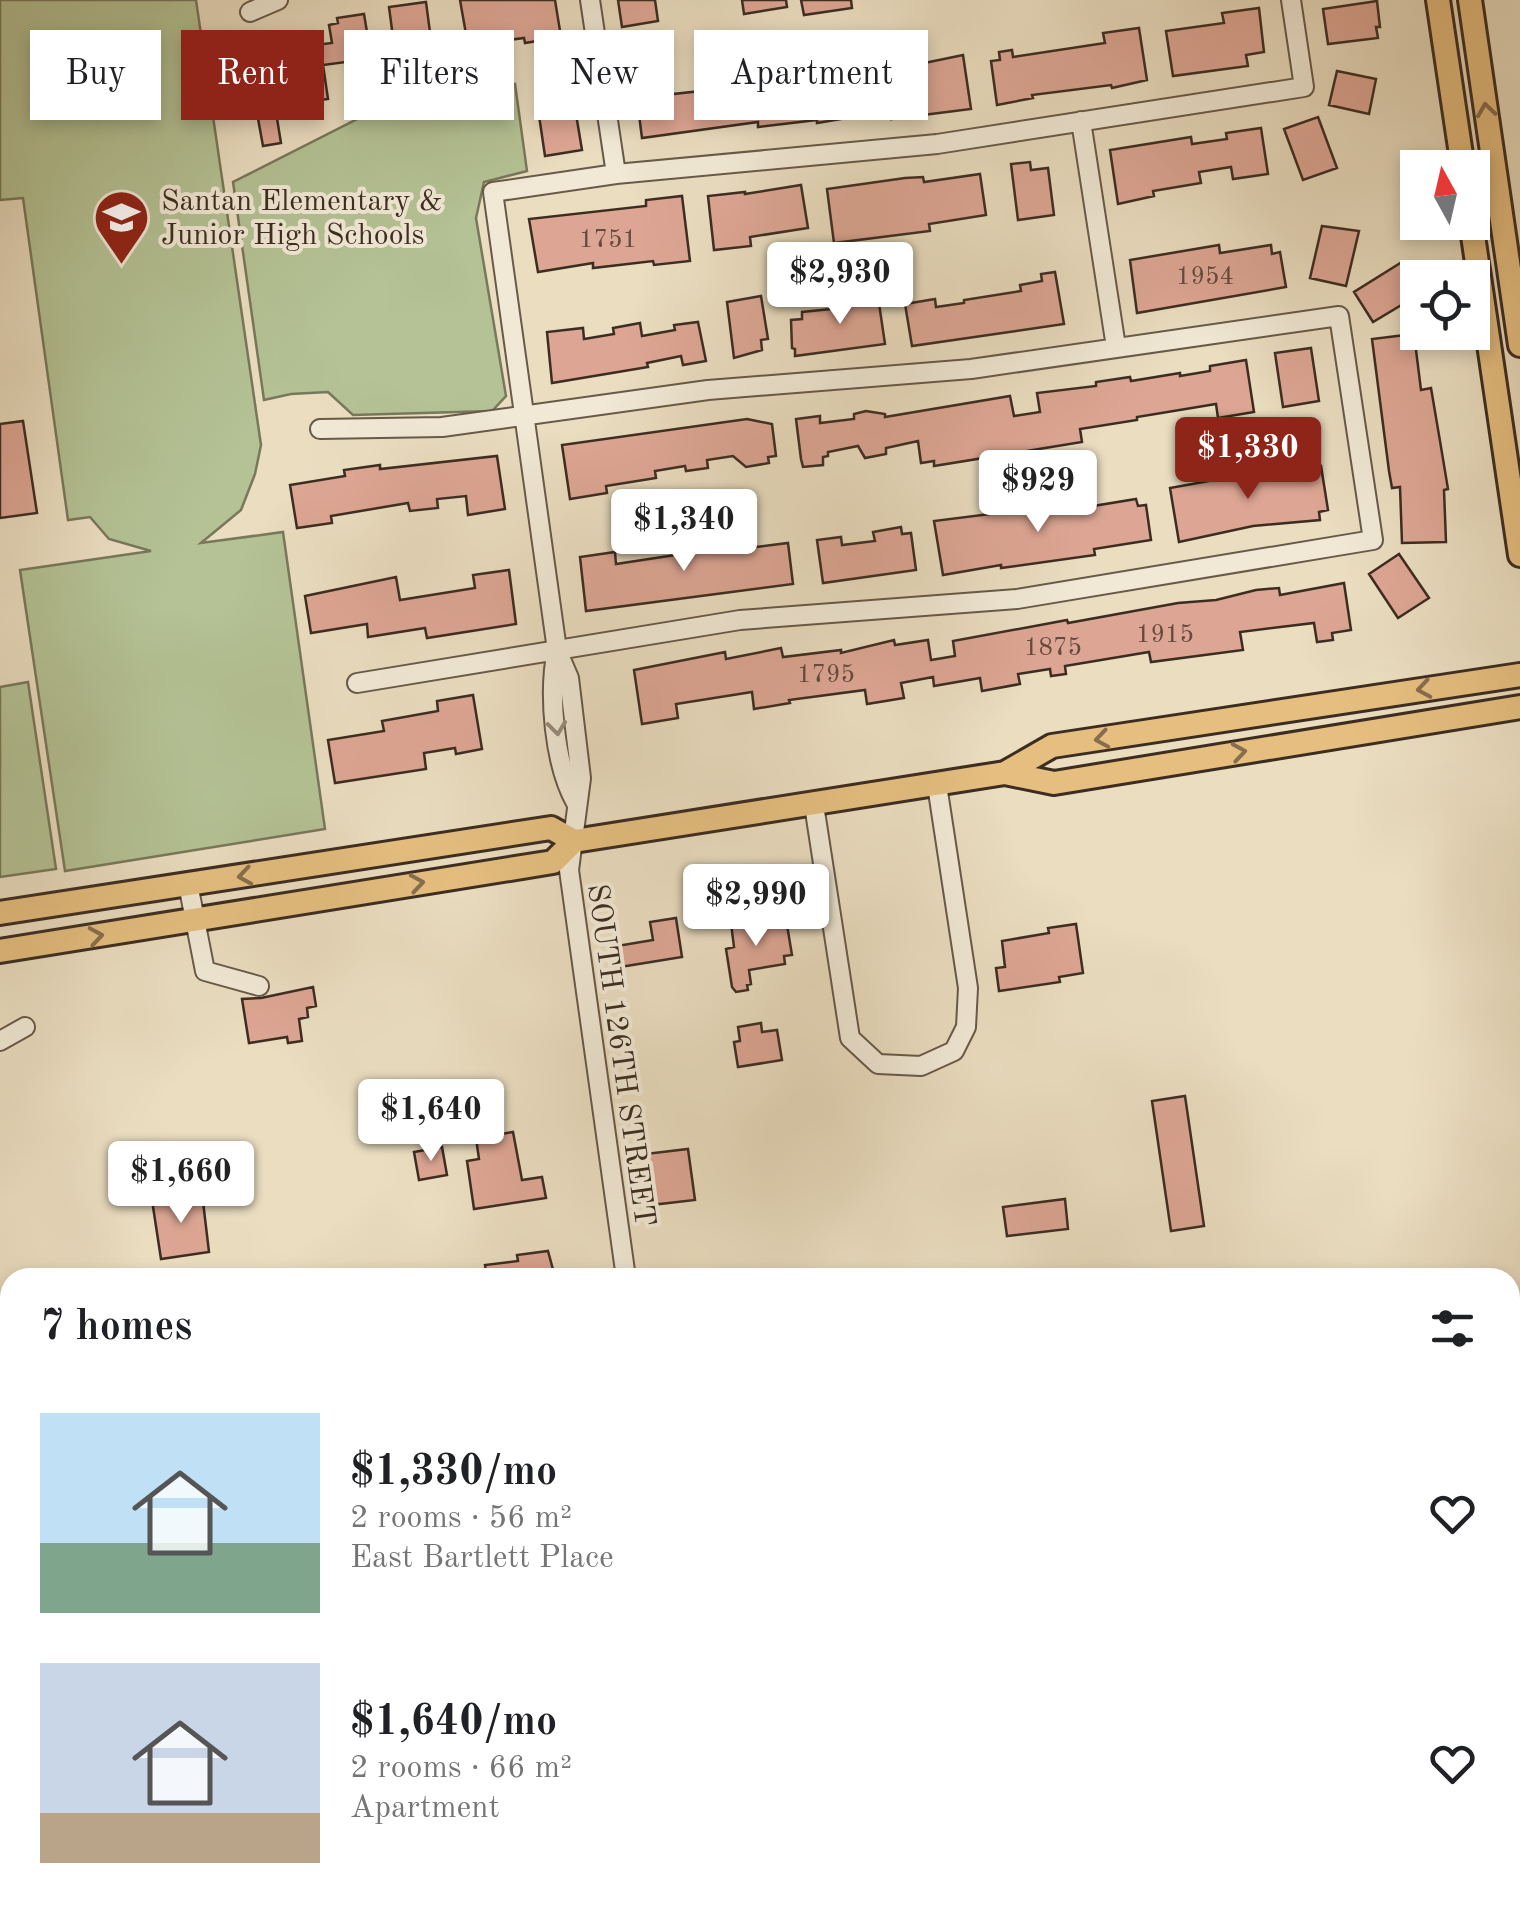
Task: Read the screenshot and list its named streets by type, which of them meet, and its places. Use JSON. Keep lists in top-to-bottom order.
{
  "streets": {
    "street": ["SOUTH 126TH STREET"]
  },
  "places": {
    "school or university": ["Santan Elementary & Junior High Schools"]
  },
  "house_numbers": [
    "1751",
    "1954",
    "1915",
    "1875",
    "1795"
  ],
  "north": "top",
  "page": {
    "chip": [
      "Buy",
      "Rent",
      "Filters",
      "New",
      "Apartment"
    ],
    "price": [
      "$2,930",
      "$1,330",
      "$929",
      "$1,340",
      "$2,990",
      "$1,640",
      "$1,660"
    ],
    "heading": "7 homes",
    "list": [
      {
        "name": "$1,330/mo",
        "note": "2 rooms · 56 m² · East Bartlett Place"
      },
      {
        "name": "$1,640/mo",
        "note": "2 rooms · 66 m² · Apartment"
      }
    ]
  }
}
